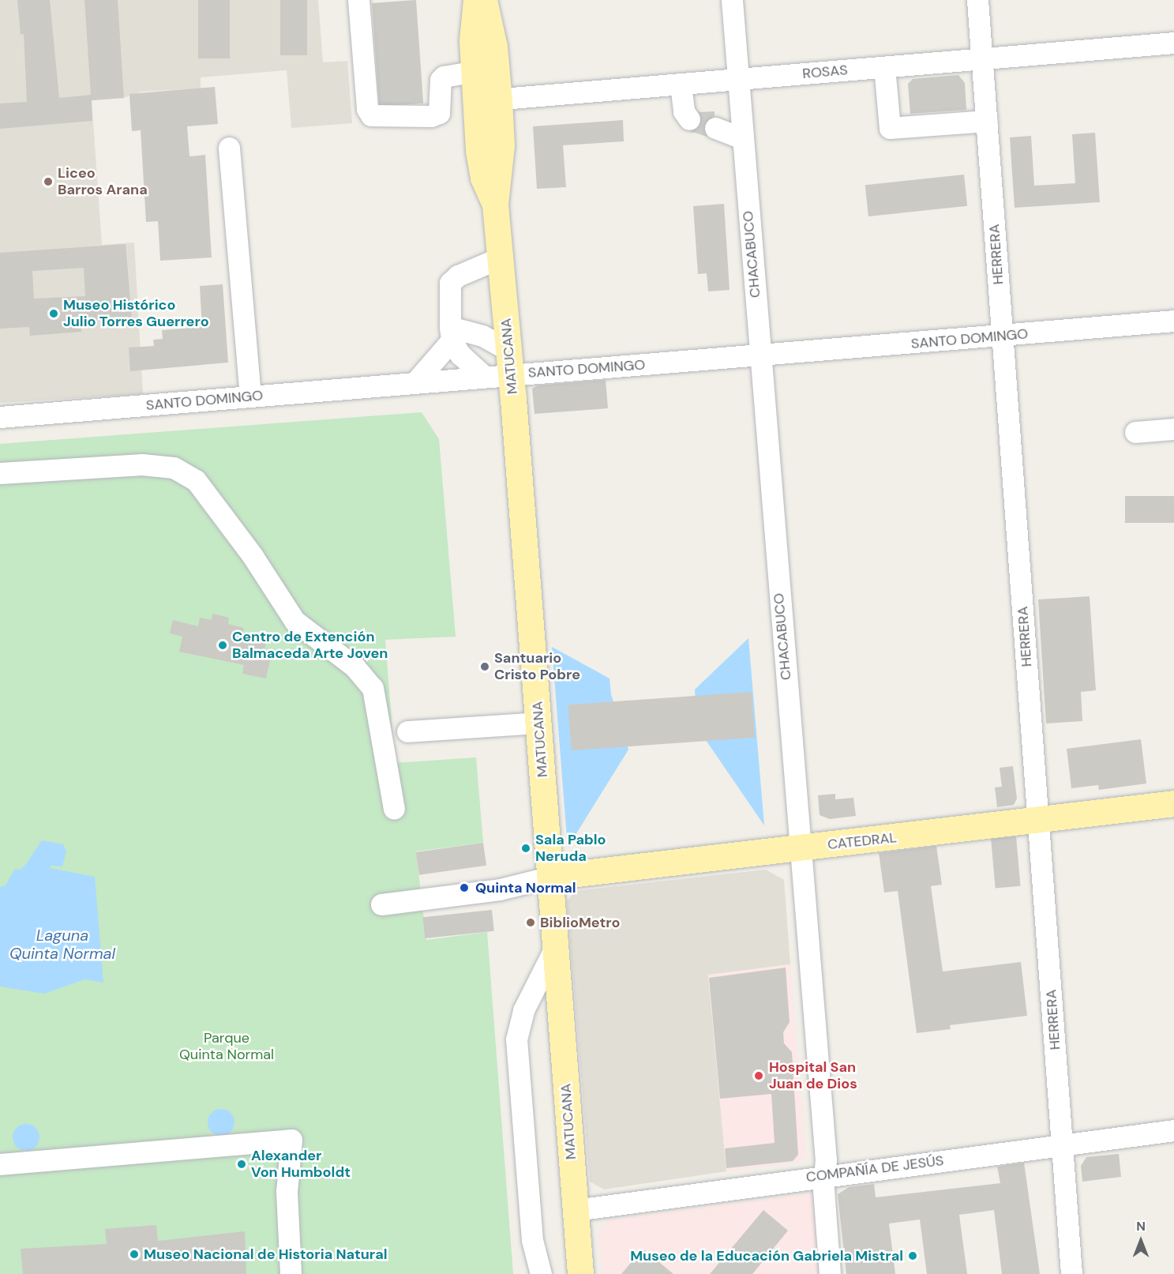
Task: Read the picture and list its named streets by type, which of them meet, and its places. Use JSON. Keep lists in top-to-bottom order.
{
  "streets": {
    "main road": ["MATUCANA", "CATEDRAL"],
    "street": [
      "ROSAS",
      "CHACABUCO",
      "HERRERA",
      "SANTO DOMINGO",
      "COMPAÑÍA DE JESÚS"
    ]
  },
  "crossings": [
    ["ROSAS", "CHACABUCO"],
    ["ROSAS", "HERRERA"],
    ["ROSAS", "MATUCANA"],
    ["CHACABUCO", "SANTO DOMINGO"],
    ["CHACABUCO", "CATEDRAL"],
    ["CHACABUCO", "COMPAÑÍA DE JESÚS"],
    ["HERRERA", "SANTO DOMINGO"],
    ["HERRERA", "CATEDRAL"],
    ["HERRERA", "COMPAÑÍA DE JESÚS"],
    ["SANTO DOMINGO", "MATUCANA"],
    ["MATUCANA", "CATEDRAL"],
    ["MATUCANA", "COMPAÑÍA DE JESÚS"]
  ],
  "water": ["Laguna Quinta Normal"],
  "parks": ["Parque Quinta Normal"],
  "places": [
    "Liceo Barros Arana",
    "Museo Histórico Julio Torres Guerrero",
    "Centro de Extención Balmaceda Arte Joven",
    "Santuario Cristo Pobre",
    "Sala Pablo Neruda",
    "Quinta Normal",
    "BiblioMetro",
    "Hospital San Juan de Dios",
    "Alexander Von Humboldt",
    "Museo Nacional de Historia Natural",
    "Museo de la Educación Gabriela Mistral"
  ],
  "north": "top"
}
